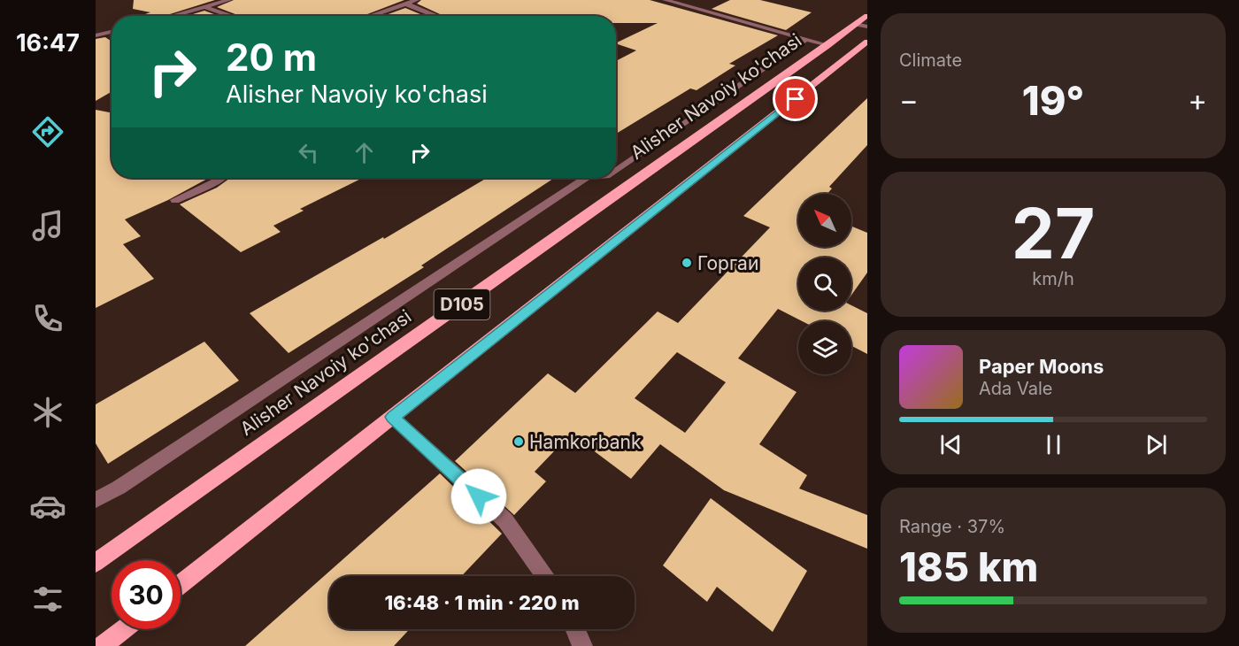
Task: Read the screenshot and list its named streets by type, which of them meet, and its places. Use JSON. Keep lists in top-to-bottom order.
{
  "streets": {
    "main road": ["Alisher Navoiy ko'chasi", "D105"]
  },
  "places": ["Горгаи", "Hamkorbank"],
  "north": "top left",
  "page": {
    "tabs": "16:47",
    "tile": [
      "Climate",
      ["27", "km/h"],
      ["Range · 37%", "185 km"]
    ],
    "turn": ["20 m", "Alisher Navoiy ko'chasi"],
    "heat": ["−", "19°", "+"],
    "song": ["Paper Moons", "Ada Vale"],
    "limit": "30",
    "trip": "16:48 · 1 min · 220 m"
  }
}
